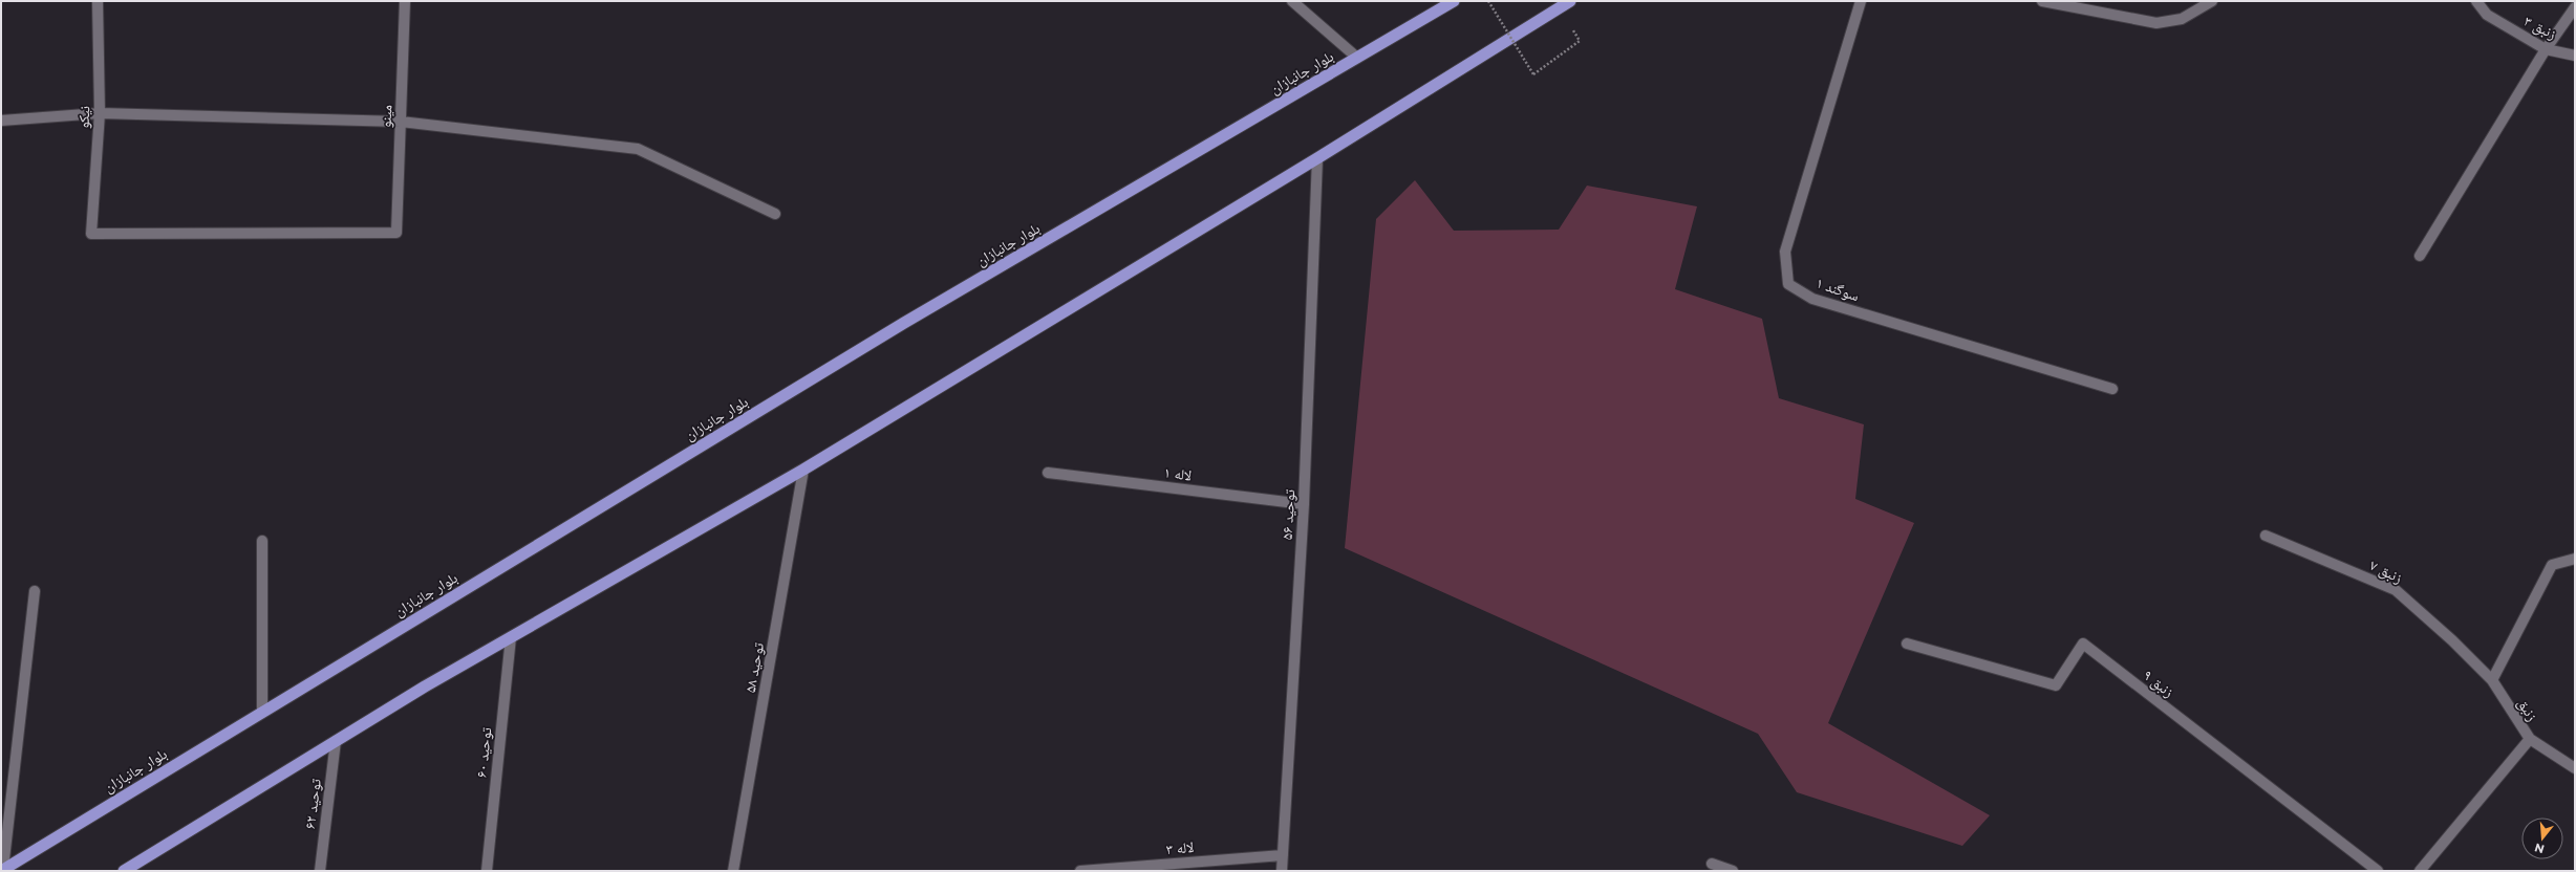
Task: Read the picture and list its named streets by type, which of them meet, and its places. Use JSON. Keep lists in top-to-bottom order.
{
  "streets": {
    "highway": ["بلوار جانبازان"],
    "street": [
      "زنبق ۳",
      "مینو",
      "نیکو",
      "سوگند ۱",
      "لاله ۱",
      "توحید ۵۶",
      "زنبق ۷",
      "توحید ۵۸",
      "زنبق ۹",
      "زنبق",
      "توحید ۶۰",
      "توحید ۶۲",
      "لاله ۳"
    ]
  },
  "crossings": [
    ["مینو", "نیکو"],
    ["لاله ۱", "توحید ۵۶"],
    ["توحید ۵۶", "لاله ۳"],
    ["زنبق ۷", "زنبق"]
  ],
  "north": "bottom"
}
